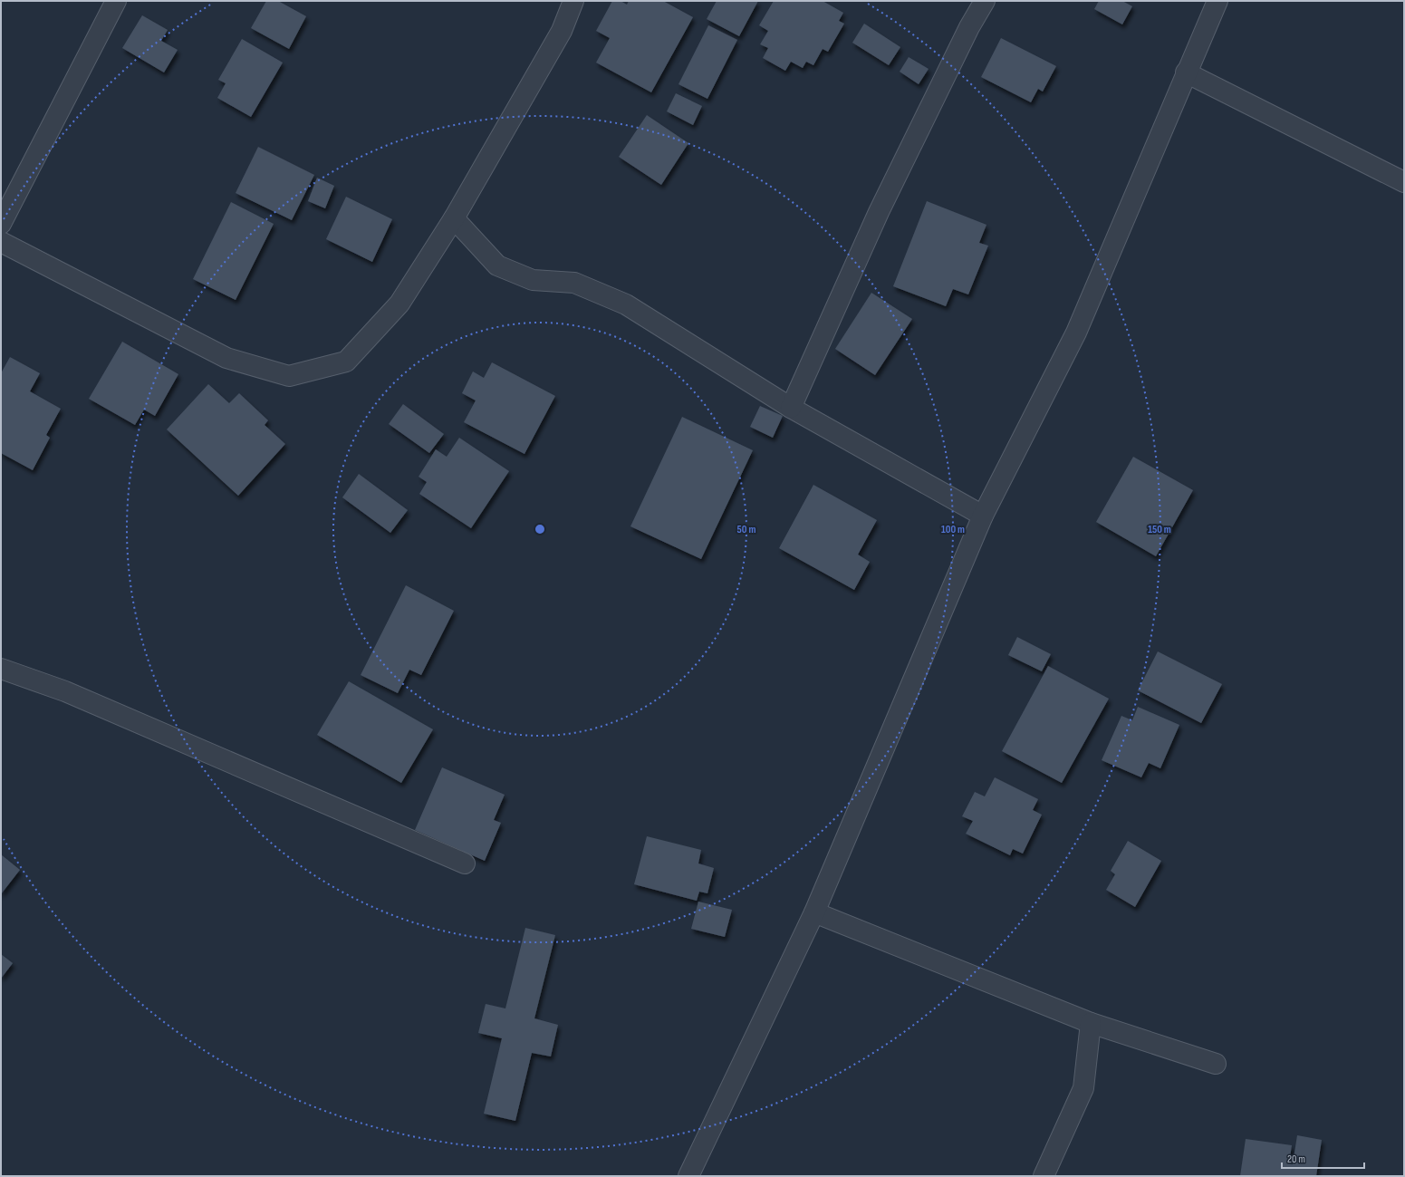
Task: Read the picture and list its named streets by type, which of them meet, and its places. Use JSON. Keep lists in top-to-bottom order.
{
  "scale_bar": "20 m",
  "rings": ["50 m", "100 m", "150 m"]
}
